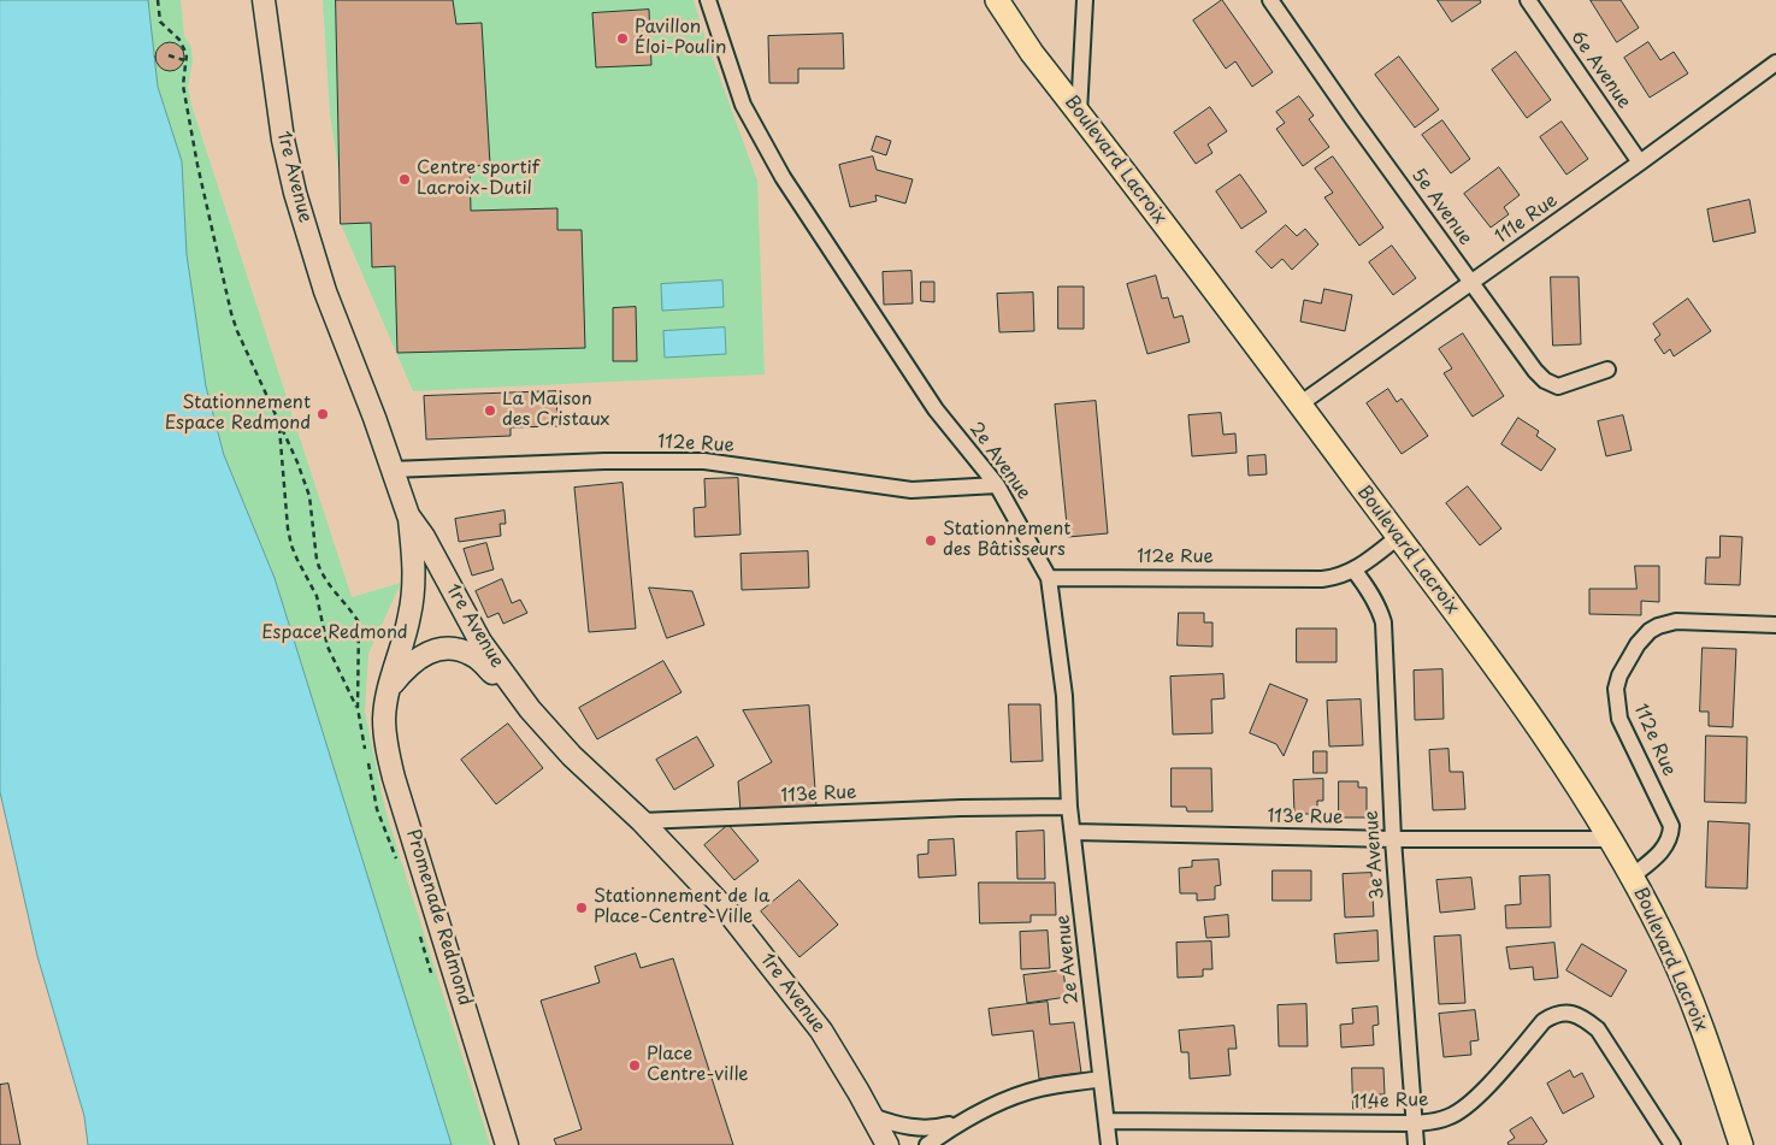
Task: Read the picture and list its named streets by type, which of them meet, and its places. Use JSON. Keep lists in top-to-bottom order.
{
  "streets": {
    "main road": ["Boulevard Lacroix"],
    "street": [
      "6e Avenue",
      "1re Avenue",
      "5e Avenue",
      "111e Rue",
      "112e Rue",
      "2e Avenue",
      "113e Rue",
      "3e Avenue",
      "Promenade Redmond",
      "114e Rue"
    ]
  },
  "crossings": [
    ["6e Avenue", "111e Rue"],
    ["Boulevard Lacroix", "111e Rue"],
    ["Boulevard Lacroix", "112e Rue"],
    ["Boulevard Lacroix", "113e Rue"],
    ["1re Avenue", "112e Rue"],
    ["1re Avenue", "113e Rue"],
    ["1re Avenue", "Promenade Redmond"],
    ["5e Avenue", "111e Rue"],
    ["112e Rue", "2e Avenue"],
    ["112e Rue", "3e Avenue"],
    ["2e Avenue", "113e Rue"],
    ["2e Avenue", "114e Rue"],
    ["113e Rue", "3e Avenue"],
    ["3e Avenue", "114e Rue"]
  ],
  "parks": ["Espace Redmond"],
  "places": [
    "Pavillon Éloi-Poulin",
    "Centre sportif Lacroix-Dutil",
    "La Maison des Cristaux",
    "Stationnement Espace Redmond",
    "Stationnement des Bâtisseurs",
    "Stationnement de la Place-Centre-Ville",
    "Place Centre-ville"
  ]
}
